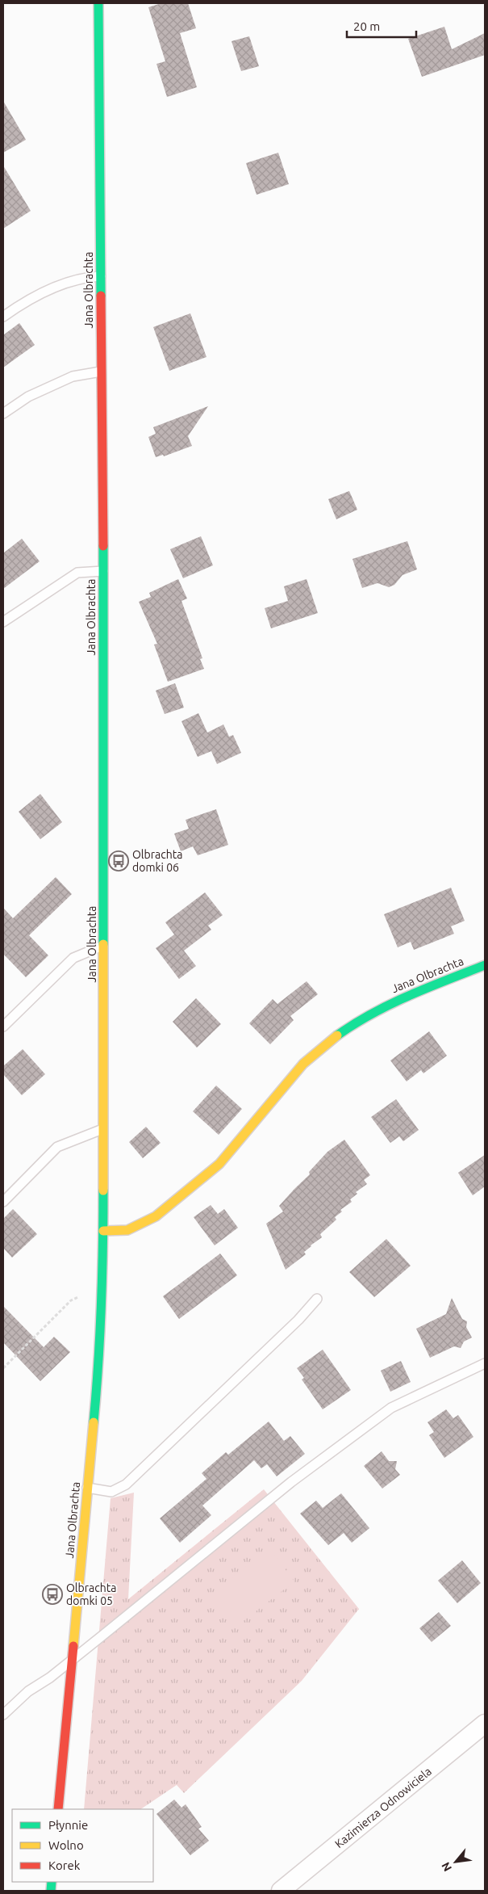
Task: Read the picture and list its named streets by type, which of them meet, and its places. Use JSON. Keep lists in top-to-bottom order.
{
  "streets": {
    "street": ["Jana Olbrachta", "Kazimierza Odnowiciela"]
  },
  "places": {
    "bus stop": ["Olbrachta domki 06", "Olbrachta domki 05"]
  },
  "legend": ["Płynnie", "Wolno", "Korek"],
  "scale_bar": "20 m",
  "north": "bottom left"
}
